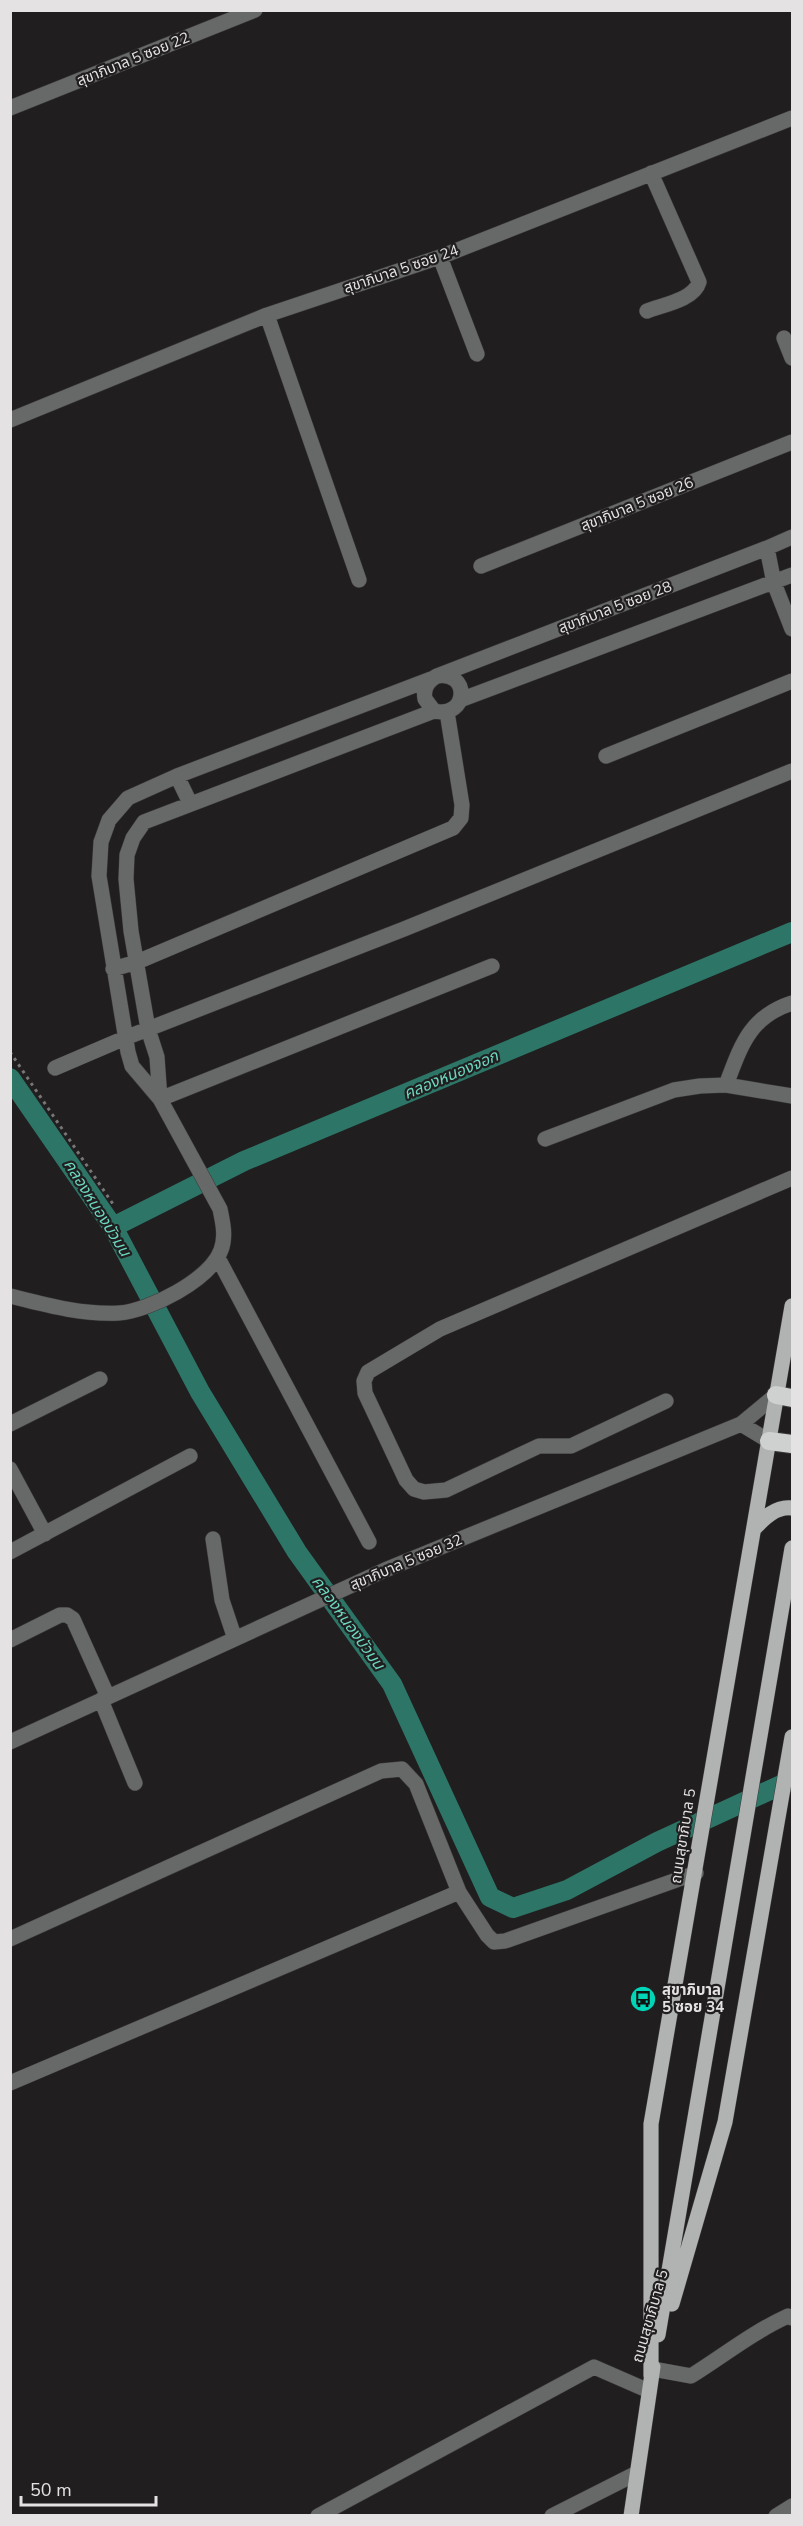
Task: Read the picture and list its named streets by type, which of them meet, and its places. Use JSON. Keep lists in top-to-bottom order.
{
  "streets": {
    "main road": ["ถนนสุขาภิบาล 5"],
    "street": [
      "สุขาภิบาล 5 ซอย 22",
      "สุขาภิบาล 5 ซอย 24",
      "สุขาภิบาล 5 ซอย 26",
      "สุขาภิบาล 5 ซอย 28",
      "สุขาภิบาล 5 ซอย 32"
    ]
  },
  "crossings": [
    ["สุขาภิบาล 5 ซอย 32", "ถนนสุขาภิบาล 5"]
  ],
  "water": ["คลองหนองจอก", "คลองหนองบัวมน"],
  "places": {
    "bus stop": ["สุขาภิบาล 5 ซอย 34"]
  },
  "scale_bar": "50 m"
}
